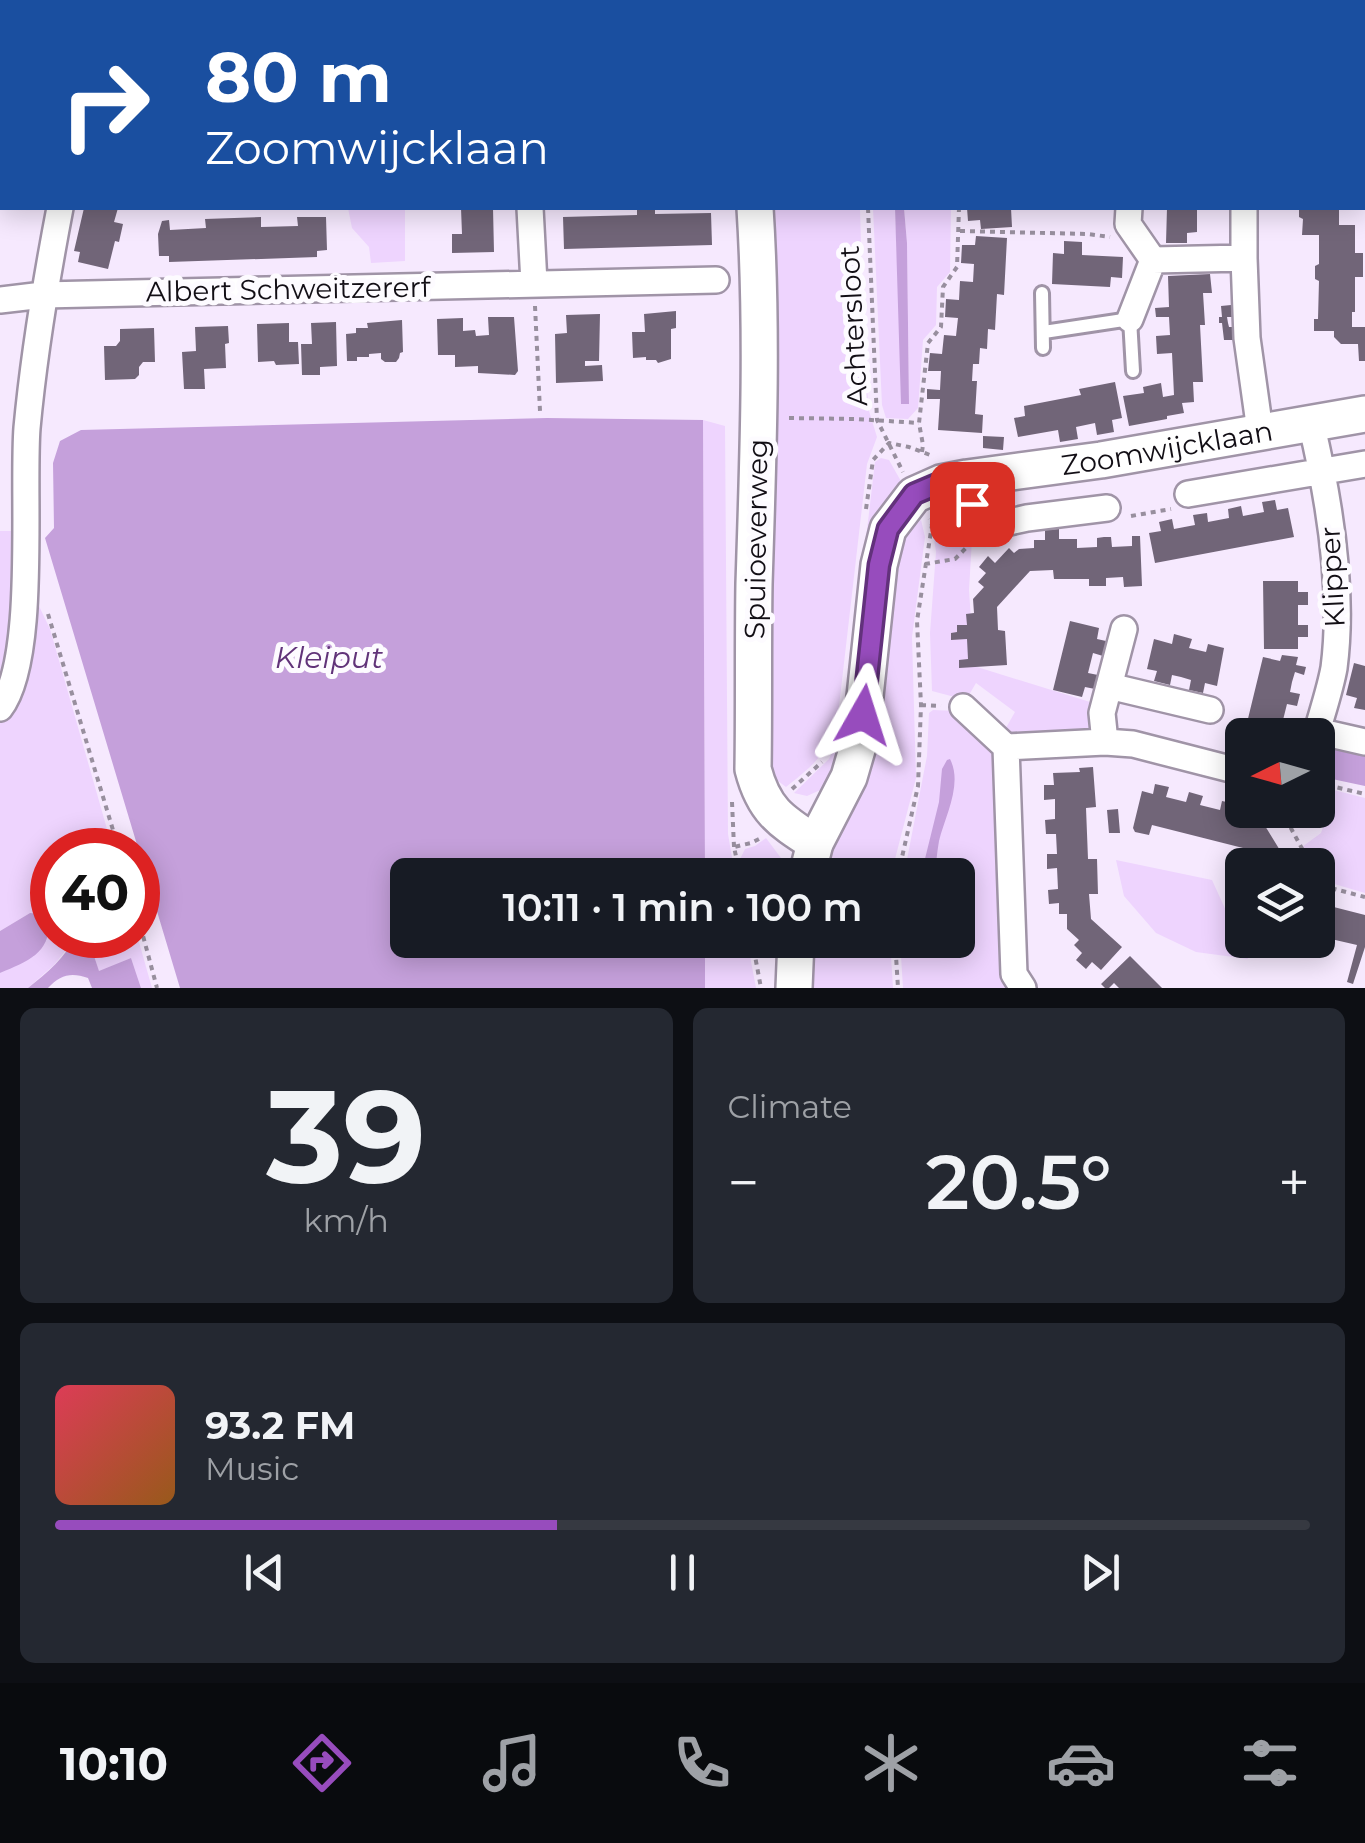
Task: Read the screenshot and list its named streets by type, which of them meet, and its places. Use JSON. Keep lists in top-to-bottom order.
{
  "streets": {
    "street": [
      "Albert Schweitzererf",
      "Zoomwijcklaan",
      "Spuioeverweg",
      "Klipper"
    ],
    "path": ["Achtersloot"]
  },
  "crossings": [
    ["Achtersloot", "Zoomwijcklaan"],
    ["Zoomwijcklaan", "Klipper"]
  ],
  "water": ["Kleiput"],
  "north": "left",
  "page": {
    "turn": ["80 m", "Zoomwijcklaan"],
    "limit": "40",
    "trip": "10:11 · 1 min · 100 m",
    "tile": [
      ["39", "km/h"],
      "Climate"
    ],
    "heat": ["−", "20.5°", "+"],
    "song": ["93.2 FM", "Music"],
    "tabs": "10:10"
  }
}
